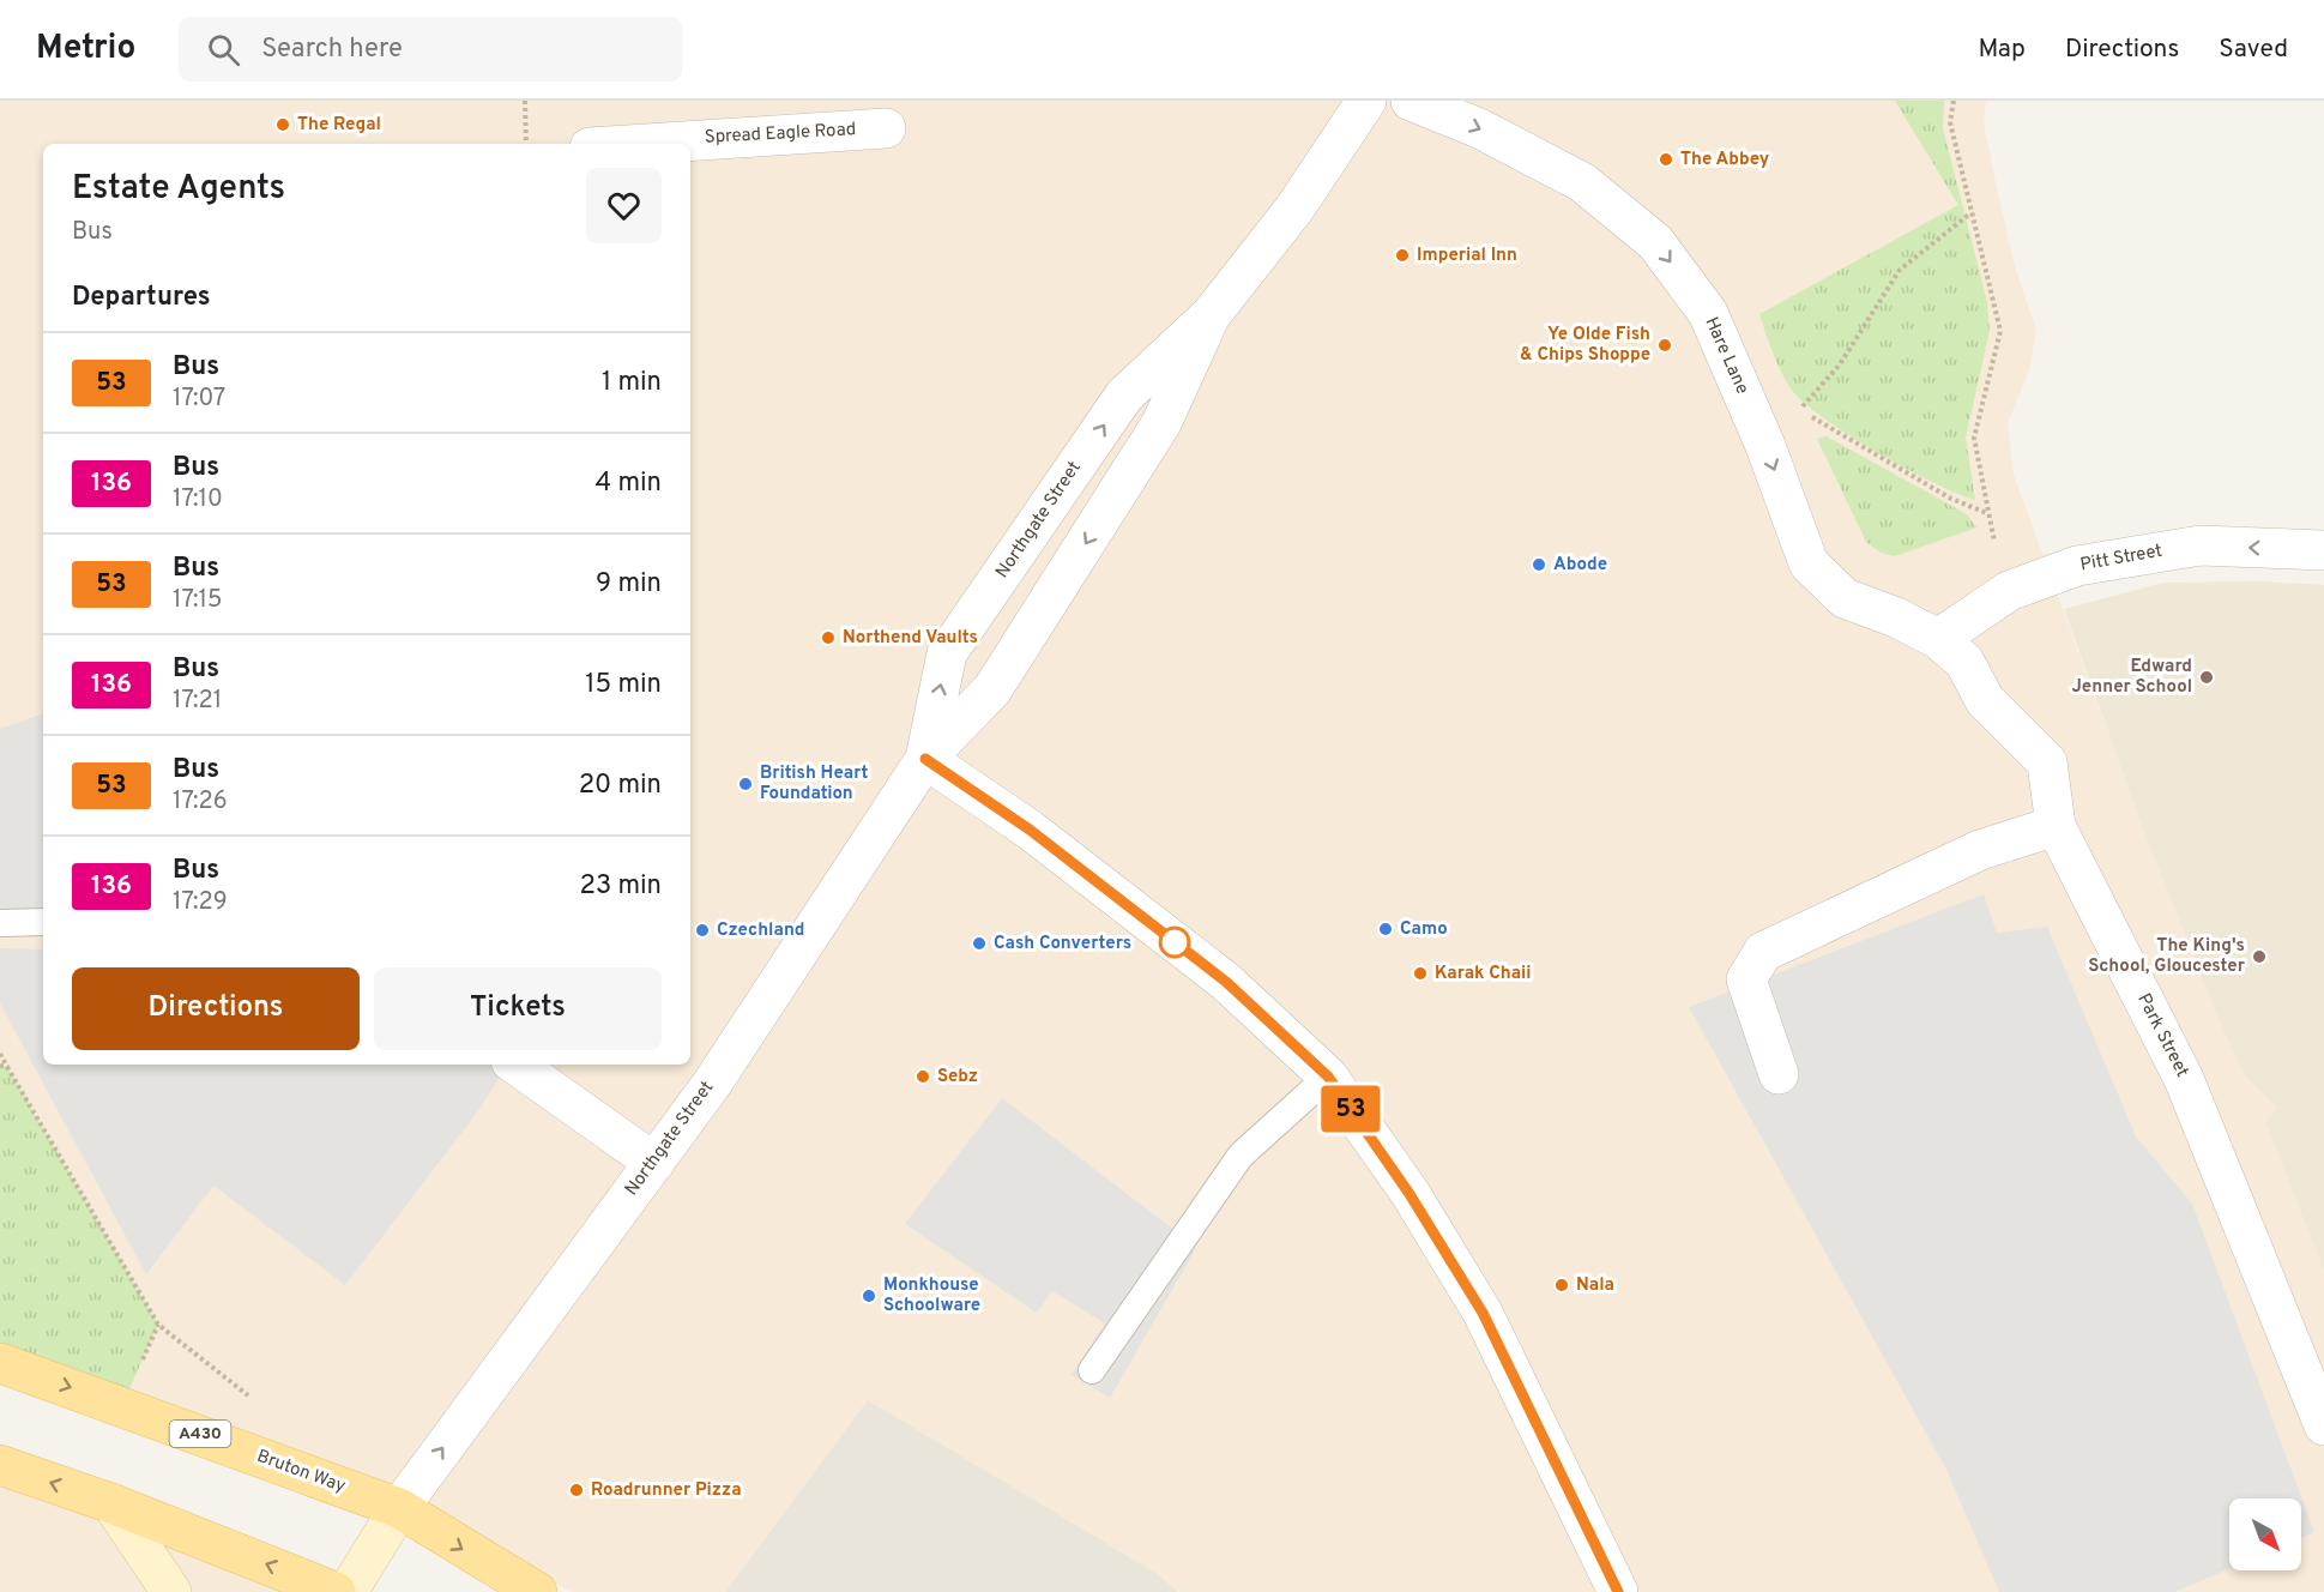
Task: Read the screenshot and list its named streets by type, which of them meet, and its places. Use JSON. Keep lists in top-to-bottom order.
{
  "streets": {
    "main road": ["A430", "Bruton Way"],
    "street": [
      "Spread Eagle Road",
      "Hare Lane",
      "Northgate Street",
      "Pitt Street",
      "Park Street"
    ]
  },
  "crossings": [
    ["Hare Lane", "Pitt Street"],
    ["Hare Lane", "Park Street"],
    ["Northgate Street", "A430"],
    ["Northgate Street", "Bruton Way"],
    ["Pitt Street", "Park Street"],
    ["A430", "Bruton Way"]
  ],
  "one_way": ["Hare Lane", "Pitt Street"],
  "places": [
    "The Regal",
    "The Abbey",
    "Imperial Inn",
    "Ye Olde Fish & Chips Shoppe",
    "Abode",
    "Northend Vaults",
    "Edward Jenner School",
    "British Heart Foundation",
    "Camo",
    "Czechland",
    "Cash Converters",
    "The King's School, Gloucester",
    "Karak Chaii",
    "Sebz",
    "Nala",
    "Monkhouse Schoolware",
    "Roadrunner Pizza"
  ],
  "lines": ["bus line 53"],
  "north": "bottom right",
  "page": {
    "header": "Metrio",
    "search": "Search here",
    "nav": ["Map", "Directions", "Saved"],
    "on_map": "53",
    "heading": [
      ["Estate Agents", "Bus"],
      "Departures"
    ],
    "list": [
      {
        "mark": "53",
        "name": "Bus",
        "note": "17:07",
        "value": "1 min"
      },
      {
        "mark": "136",
        "name": "Bus",
        "note": "17:10",
        "value": "4 min"
      },
      {
        "mark": "53",
        "name": "Bus",
        "note": "17:15",
        "value": "9 min"
      },
      {
        "mark": "136",
        "name": "Bus",
        "note": "17:21",
        "value": "15 min"
      },
      {
        "mark": "53",
        "name": "Bus",
        "note": "17:26",
        "value": "20 min"
      },
      {
        "mark": "136",
        "name": "Bus",
        "note": "17:29",
        "value": "23 min"
      }
    ],
    "buttons": ["Directions", "Tickets"]
  }
}
